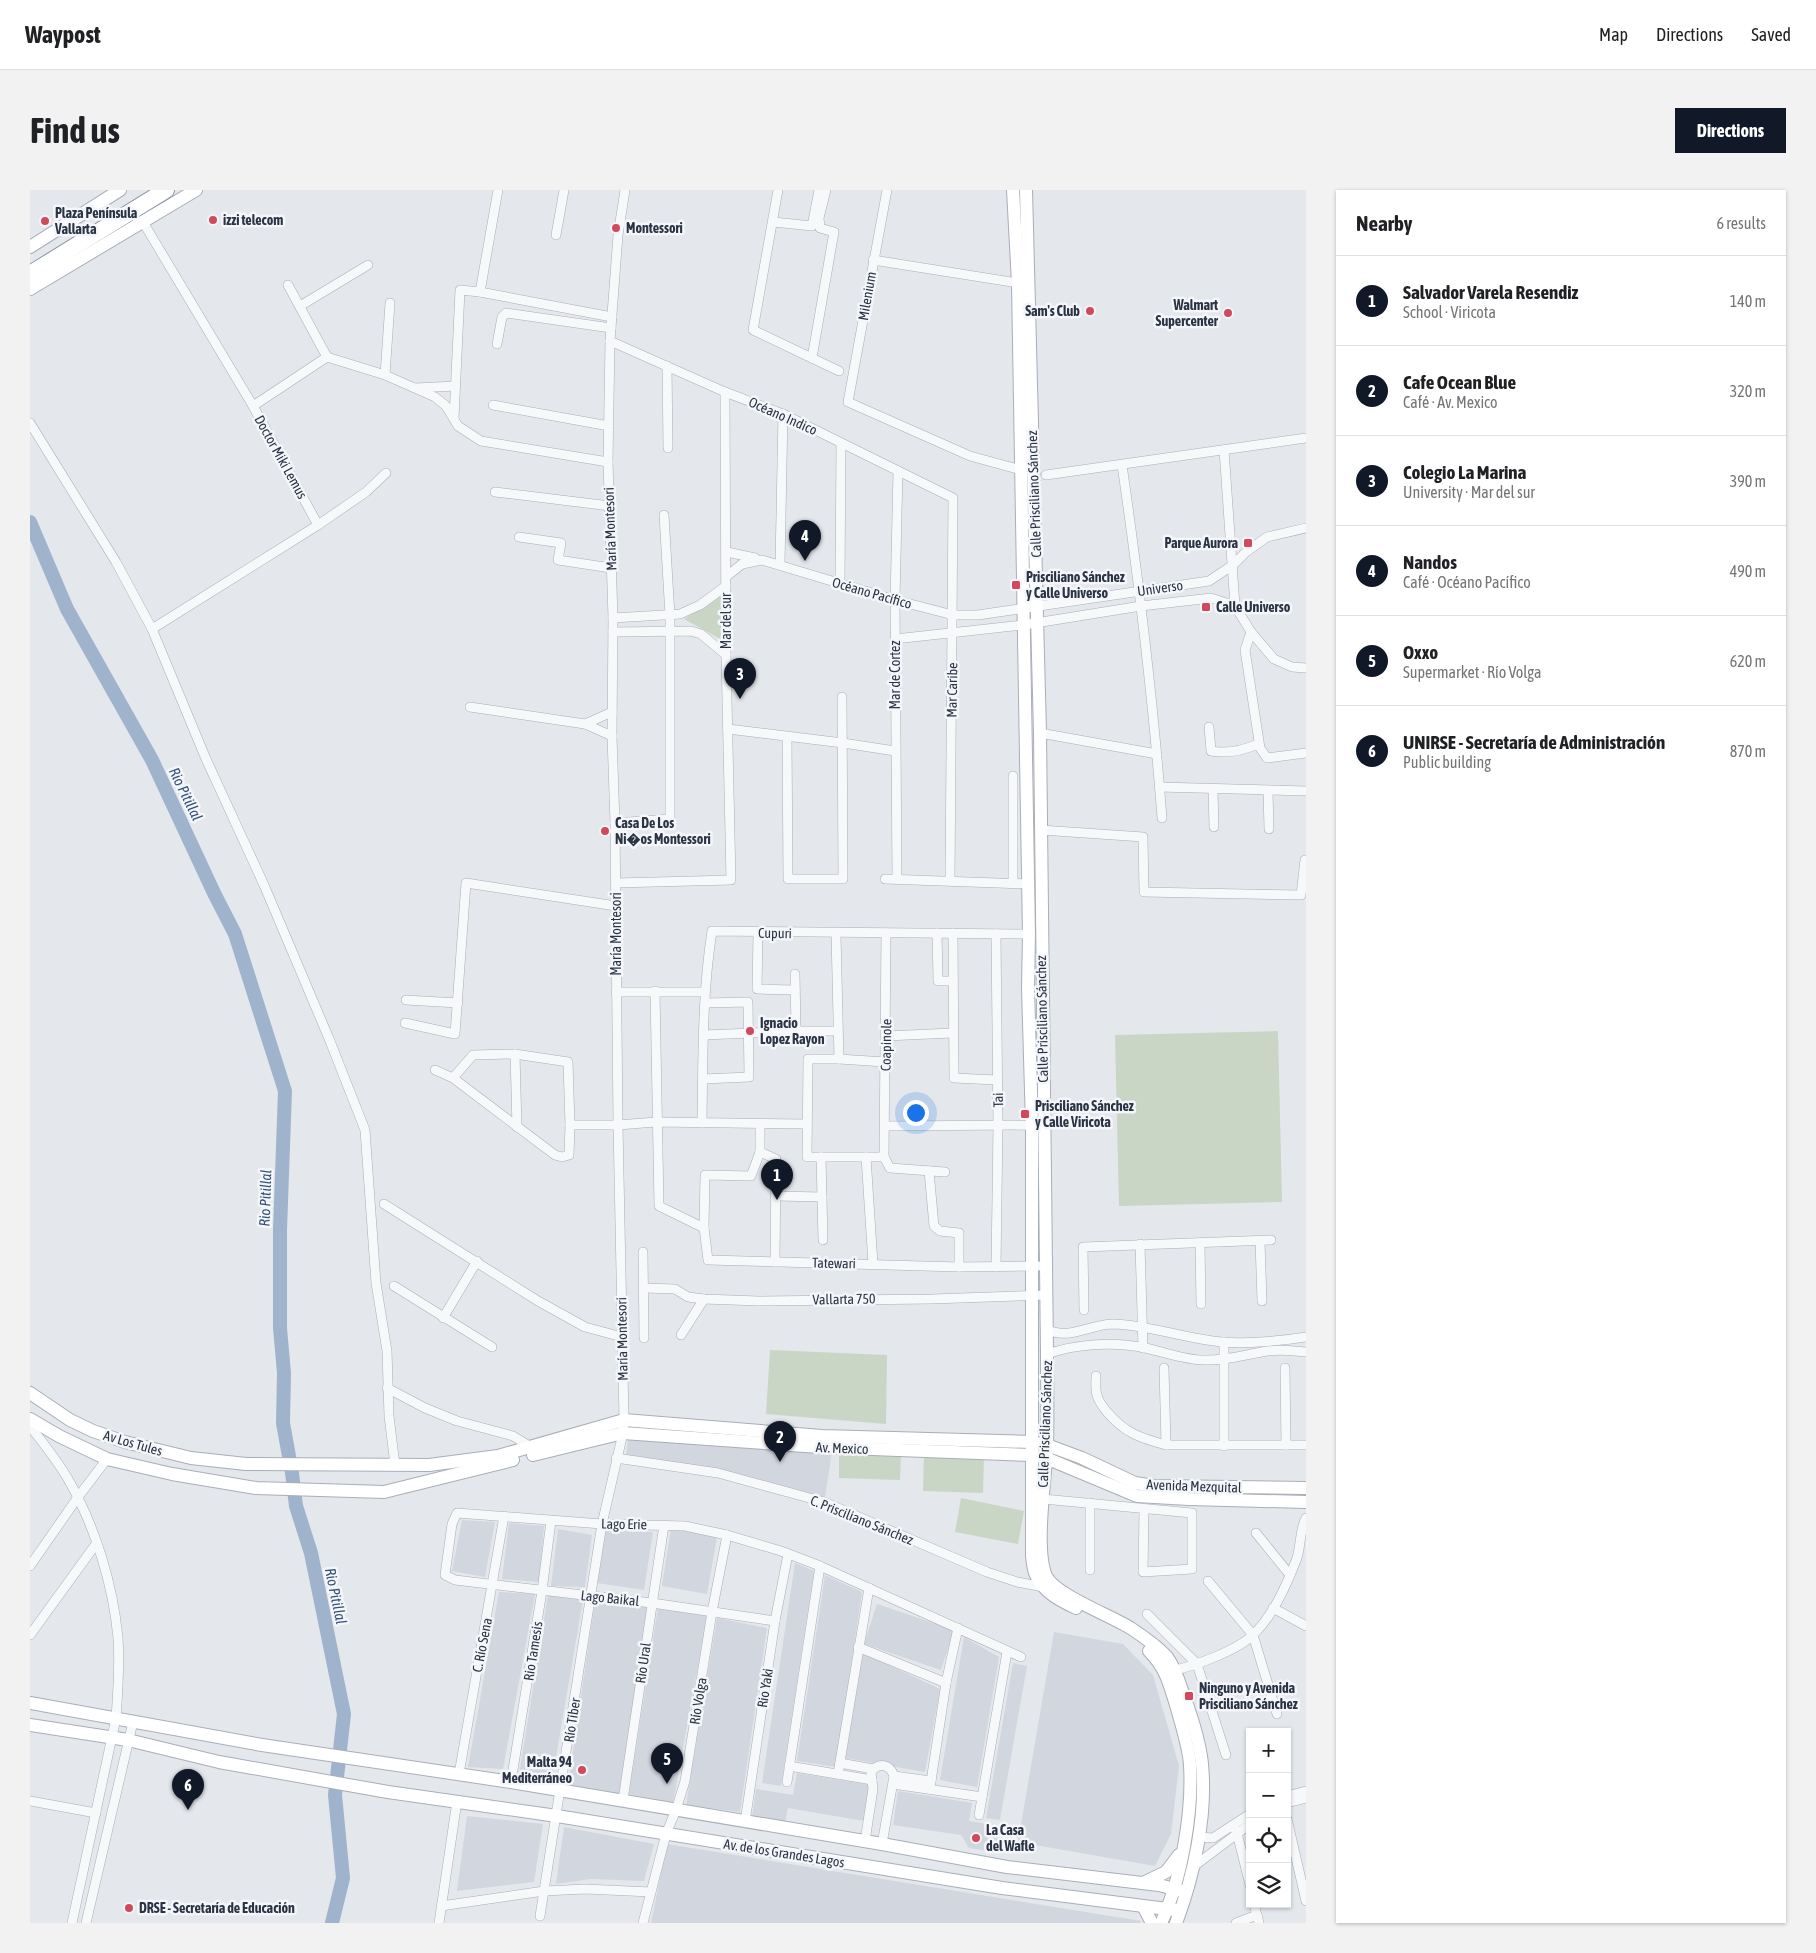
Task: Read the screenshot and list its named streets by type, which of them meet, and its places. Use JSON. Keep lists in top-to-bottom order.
{
  "streets": {
    "main road": [
      "Calle Prisciliano Sánchez",
      "Av Los Tules",
      "Av. Mexico",
      "Avenida Mezquital",
      "Av. de los Grandes Lagos"
    ],
    "street": [
      "Milenium",
      "Océano Indico",
      "Doctor Miki Lemus",
      "María Montesori",
      "Universo",
      "Océano Pacífico",
      "Mar del sur",
      "Mar de Cortez",
      "Mar Caribe",
      "Cupuri",
      "Coapinole",
      "Tai",
      "Tatewari",
      "Vallarta 750",
      "C. Prisciliano Sánchez",
      "Lago Erie",
      "Lago Baikal",
      "C. Río Sena",
      "Rio Tamesis",
      "Río Ural",
      "Rio Yaki",
      "Río Volga",
      "Río Tíber"
    ]
  },
  "crossings": [
    ["Milenium", "Calle Prisciliano Sánchez"],
    ["Océano Indico", "María Montesori"],
    ["Océano Indico", "Mar del sur"],
    ["Océano Indico", "Mar de Cortez"],
    ["Océano Indico", "Mar Caribe"],
    ["Calle Prisciliano Sánchez", "Universo"],
    ["Calle Prisciliano Sánchez", "Océano Pacífico"],
    ["Calle Prisciliano Sánchez", "Cupuri"],
    ["Calle Prisciliano Sánchez", "Tatewari"],
    ["Calle Prisciliano Sánchez", "Vallarta 750"],
    ["Calle Prisciliano Sánchez", "Av. Mexico"],
    ["Calle Prisciliano Sánchez", "Avenida Mezquital"],
    ["Calle Prisciliano Sánchez", "C. Prisciliano Sánchez"],
    ["Calle Prisciliano Sánchez", "Av. de los Grandes Lagos"],
    ["María Montesori", "Mar del sur"],
    ["María Montesori", "Av Los Tules"],
    ["María Montesori", "Av. Mexico"],
    ["María Montesori", "C. Prisciliano Sánchez"],
    ["María Montesori", "Lago Erie"],
    ["María Montesori", "Río Tíber"],
    ["Universo", "Océano Pacífico"],
    ["Océano Pacífico", "Mar del sur"],
    ["Océano Pacífico", "Mar de Cortez"],
    ["Océano Pacífico", "Mar Caribe"],
    ["Cupuri", "Coapinole"],
    ["Cupuri", "Tai"],
    ["Tai", "Tatewari"],
    ["Av Los Tules", "Av. Mexico"],
    ["Av. Mexico", "Avenida Mezquital"],
    ["Lago Erie", "Lago Baikal"],
    ["Lago Erie", "C. Río Sena"],
    ["Lago Erie", "Rio Tamesis"],
    ["Lago Erie", "Río Ural"],
    ["Lago Erie", "Rio Yaki"],
    ["Lago Erie", "Río Volga"],
    ["Lago Erie", "Río Tíber"],
    ["Lago Baikal", "C. Río Sena"],
    ["Lago Baikal", "Rio Tamesis"],
    ["Lago Baikal", "Río Ural"],
    ["Lago Baikal", "Rio Yaki"],
    ["Lago Baikal", "Río Volga"],
    ["Lago Baikal", "Río Tíber"],
    ["C. Río Sena", "Av. de los Grandes Lagos"],
    ["Rio Tamesis", "Av. de los Grandes Lagos"],
    ["Río Ural", "Av. de los Grandes Lagos"],
    ["Rio Yaki", "Av. de los Grandes Lagos"],
    ["Río Volga", "Av. de los Grandes Lagos"],
    ["Río Tíber", "Av. de los Grandes Lagos"]
  ],
  "water": ["Rio Pitillal"],
  "places": {
    "other": [
      "izzi telecom",
      "Plaza Península Vallarta",
      "Montessori",
      "Sam's Club",
      "Walmart Supercenter",
      "Casa De Los Ni�os Montessori",
      "Ignacio Lopez Rayon",
      "Malta 94 Mediterráneo",
      "La Casa del Wafle",
      "DRSE - Secretaría de Educación"
    ],
    "transit": [
      "Parque Aurora",
      "Prisciliano Sánchez y Calle Universo",
      "Calle Universo",
      "Prisciliano Sánchez y Calle Viricota",
      "Ninguno y Avenida Prisciliano Sánchez"
    ]
  },
  "page": {
    "header": "Waypost",
    "nav": ["Map", "Directions", "Saved"],
    "buttons": "Directions",
    "title": "Find us",
    "heading": ["Nearby", "6 results"],
    "list": [
      {
        "mark": "1",
        "name": "Salvador Varela Resendiz",
        "note": "School · Viricota",
        "value": "140 m"
      },
      {
        "mark": "2",
        "name": "Cafe Ocean Blue",
        "note": "Café · Av. Mexico",
        "value": "320 m"
      },
      {
        "mark": "3",
        "name": "Colegio La Marina",
        "note": "University · Mar del sur",
        "value": "390 m"
      },
      {
        "mark": "4",
        "name": "Nandos",
        "note": "Café · Océano Pacífico",
        "value": "490 m"
      },
      {
        "mark": "5",
        "name": "Oxxo",
        "note": "Supermarket · Río Volga",
        "value": "620 m"
      },
      {
        "mark": "6",
        "name": "UNIRSE - Secretaría de Administración",
        "note": "Public building",
        "value": "870 m"
      }
    ],
    "pins": [
      "4",
      "3",
      "1",
      "2",
      "5",
      "6"
    ],
    "map_buttons": ["+", "−"]
  }
}
